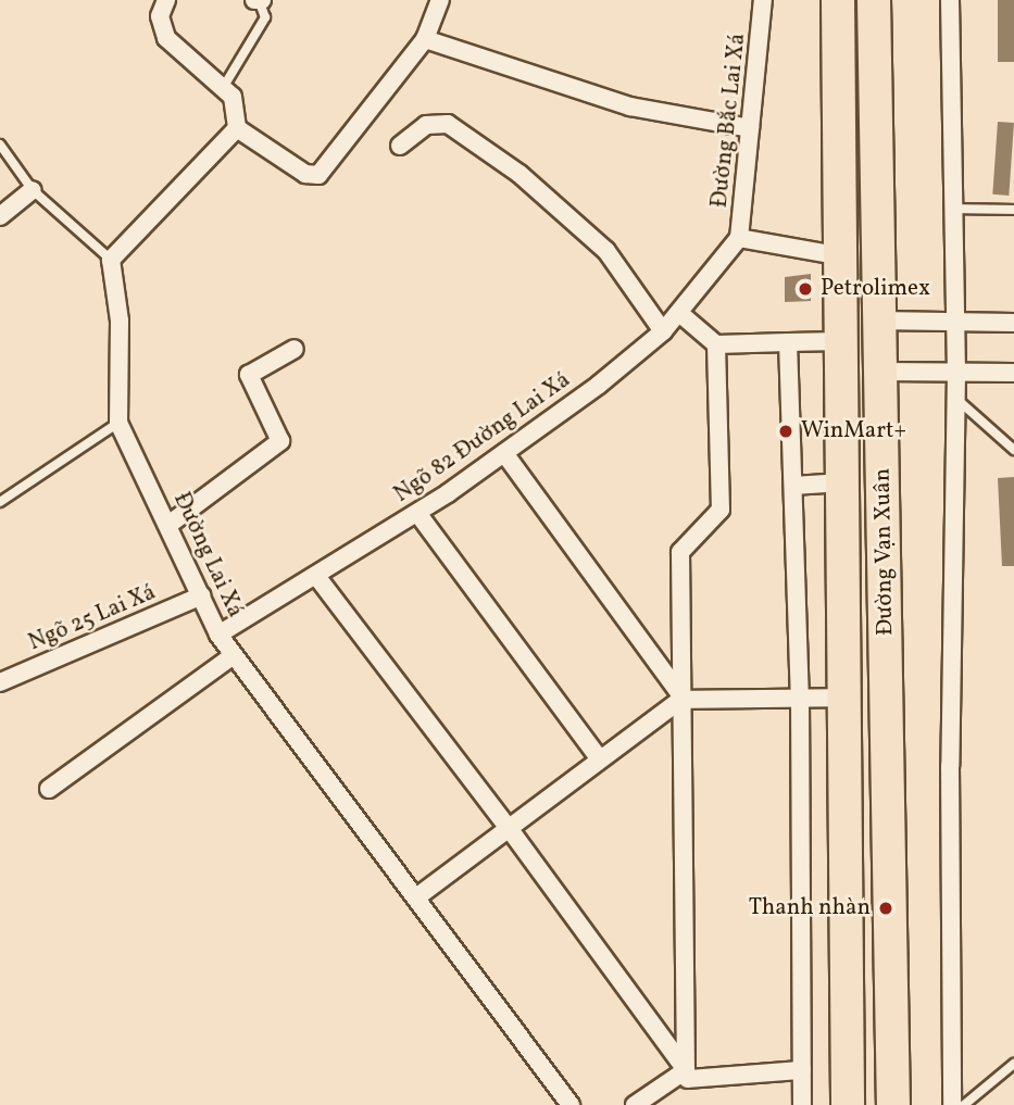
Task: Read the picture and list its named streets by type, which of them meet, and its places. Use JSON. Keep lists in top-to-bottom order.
{
  "streets": {
    "highway": ["Đường Vạn Xuân"],
    "street": [
      "Đường Bắc Lai Xá",
      "Ngõ 82 Đường Lai Xá",
      "Đường Lai Xá",
      "Ngõ 25 Lai Xá"
    ]
  },
  "crossings": [
    ["Đường Bắc Lai Xá", "Ngõ 82 Đường Lai Xá"],
    ["Đường Bắc Lai Xá", "Đường Vạn Xuân"],
    ["Ngõ 82 Đường Lai Xá", "Đường Lai Xá"],
    ["Đường Lai Xá", "Ngõ 25 Lai Xá"]
  ],
  "places": ["Petrolimex", "WinMart+", "Thanh nhàn"]
}
